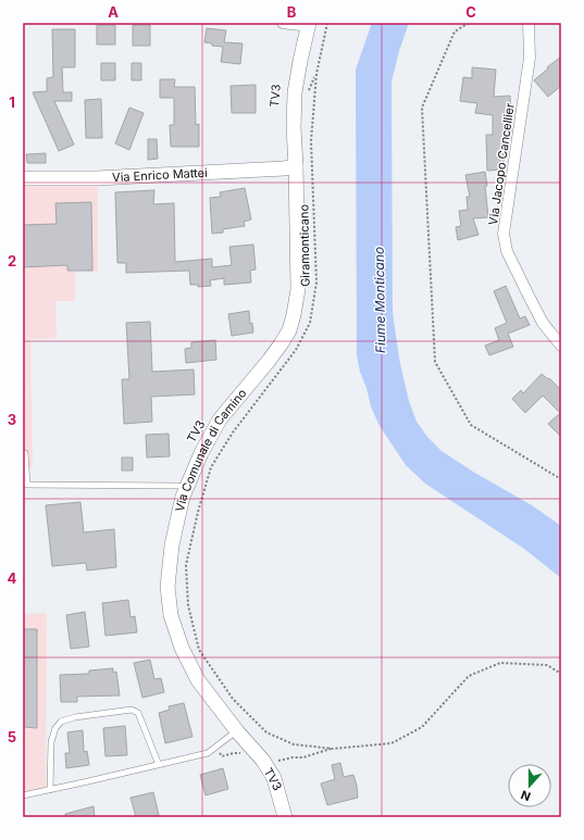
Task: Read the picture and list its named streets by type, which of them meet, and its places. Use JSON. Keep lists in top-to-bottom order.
{
  "streets": {
    "street": ["Via Jacopo Cancellier", "Via Enrico Mattei", "Via Comunale di Camino"],
    "path": ["Giramonticano"]
  },
  "crossings": [
    ["Via Enrico Mattei", "Via Comunale di Camino"]
  ],
  "water": ["Fiume Monticano"],
  "north": "bottom",
  "grid": {
    "columns": ["A", "B", "C"],
    "rows": [
      "1",
      "2",
      "3",
      "4",
      "5"
    ]
  }
}
